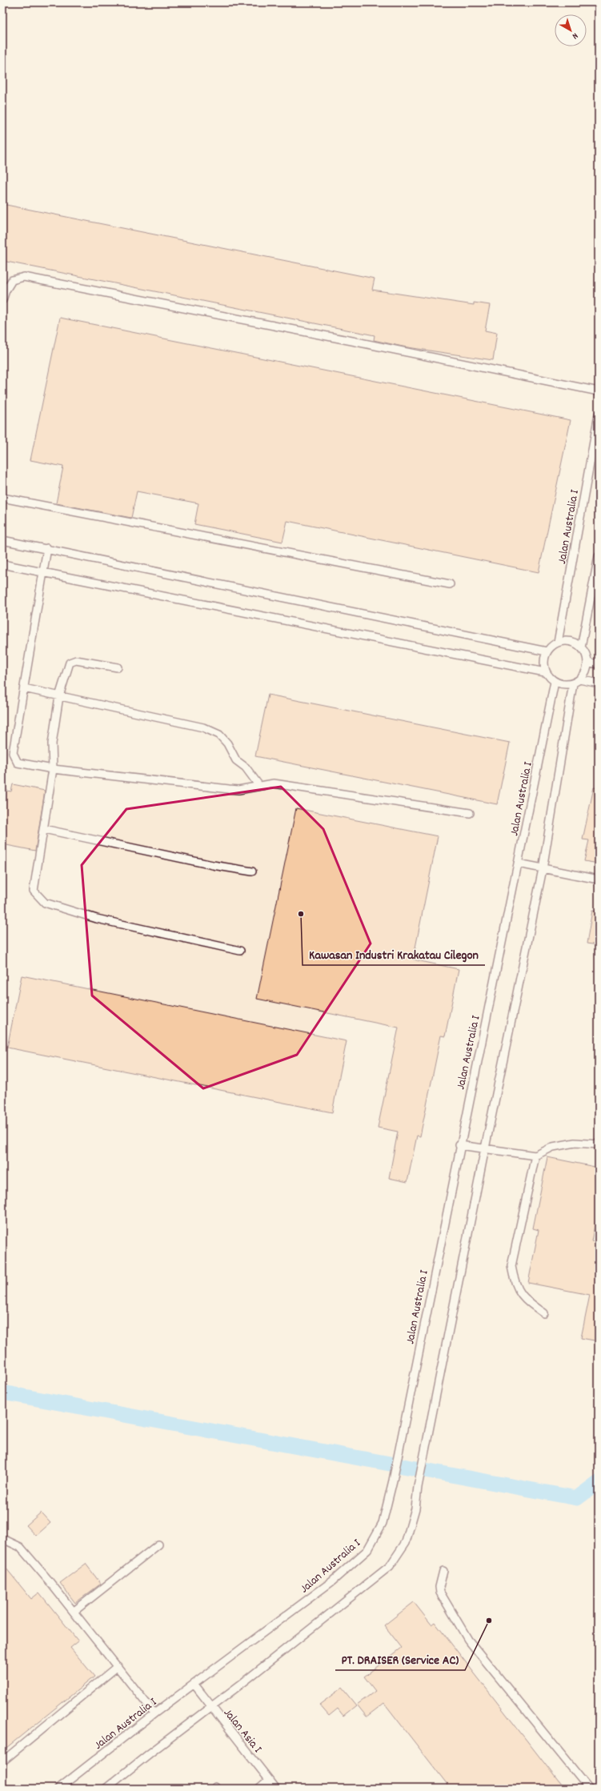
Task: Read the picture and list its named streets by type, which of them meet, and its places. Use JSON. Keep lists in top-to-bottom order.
{
  "streets": {
    "lane": ["Jalan Australia I", "Jalan Asia I"]
  },
  "crossings": [
    ["Jalan Australia I", "Jalan Asia I"]
  ],
  "places": ["Kawasan Industri Krakatau Cilegon", "PT. DRAISER (Service AC)"],
  "north": "bottom right"
}
